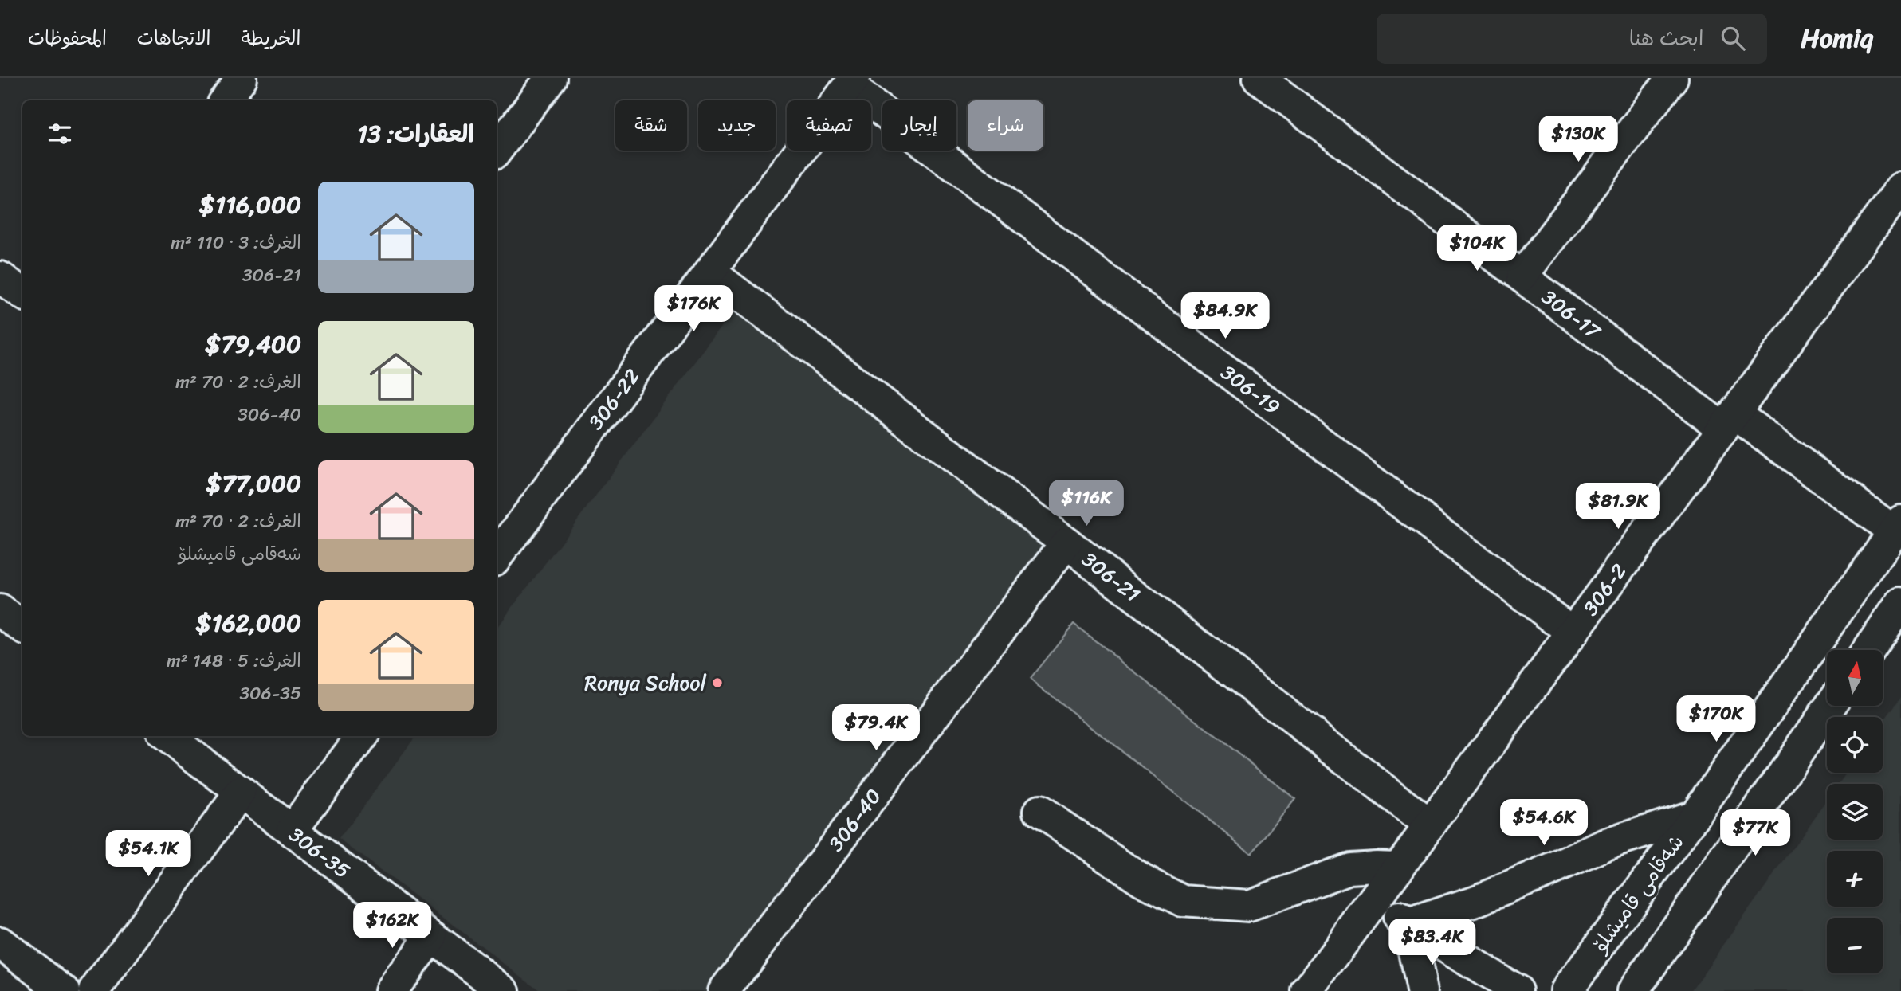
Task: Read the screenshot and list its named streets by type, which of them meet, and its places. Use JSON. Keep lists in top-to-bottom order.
{
  "streets": {
    "street": [
      "306-17",
      "306-19",
      "306-22",
      "306-21",
      "306-2",
      "306-40",
      "306-35",
      "شەقامی قامیشلۆ"
    ]
  },
  "crossings": [
    ["306-17", "306-2"],
    ["306-17", "شەقامی قامیشلۆ"],
    ["306-19", "306-22"],
    ["306-19", "306-2"],
    ["306-22", "306-21"],
    ["306-21", "306-2"],
    ["306-21", "306-40"]
  ],
  "places": ["Ronya School"],
  "north": "top",
  "page": {
    "header": "Homiq",
    "search": "ابحث هنا",
    "nav": ["الخريطة", "الاتجاهات", "المحفوظات"],
    "chip": [
      "شراء",
      "إيجار",
      "تصفية",
      "جديد",
      "شقة"
    ],
    "heading": "العقارات: 13",
    "price": [
      "$130K",
      "$104K",
      "$176K",
      "$84.9K",
      "$116K",
      "$81.9K",
      "$170K",
      "$79.4K",
      "$54.6K",
      "$77K",
      "$54.1K",
      "$162K",
      "$83.4K"
    ],
    "list": [
      {
        "name": "$116,000",
        "note": "الغرف: 3 · 110 m² · 306-21"
      },
      {
        "name": "$79,400",
        "note": "الغرف: 2 · 70 m² · 306-40"
      },
      {
        "name": "$77,000",
        "note": "الغرف: 2 · 70 m² · شەقامی قامیشلۆ"
      },
      {
        "name": "$162,000",
        "note": "الغرف: 5 · 148 m² · 306-35"
      }
    ],
    "map_buttons": ["+", "−"]
  }
}
